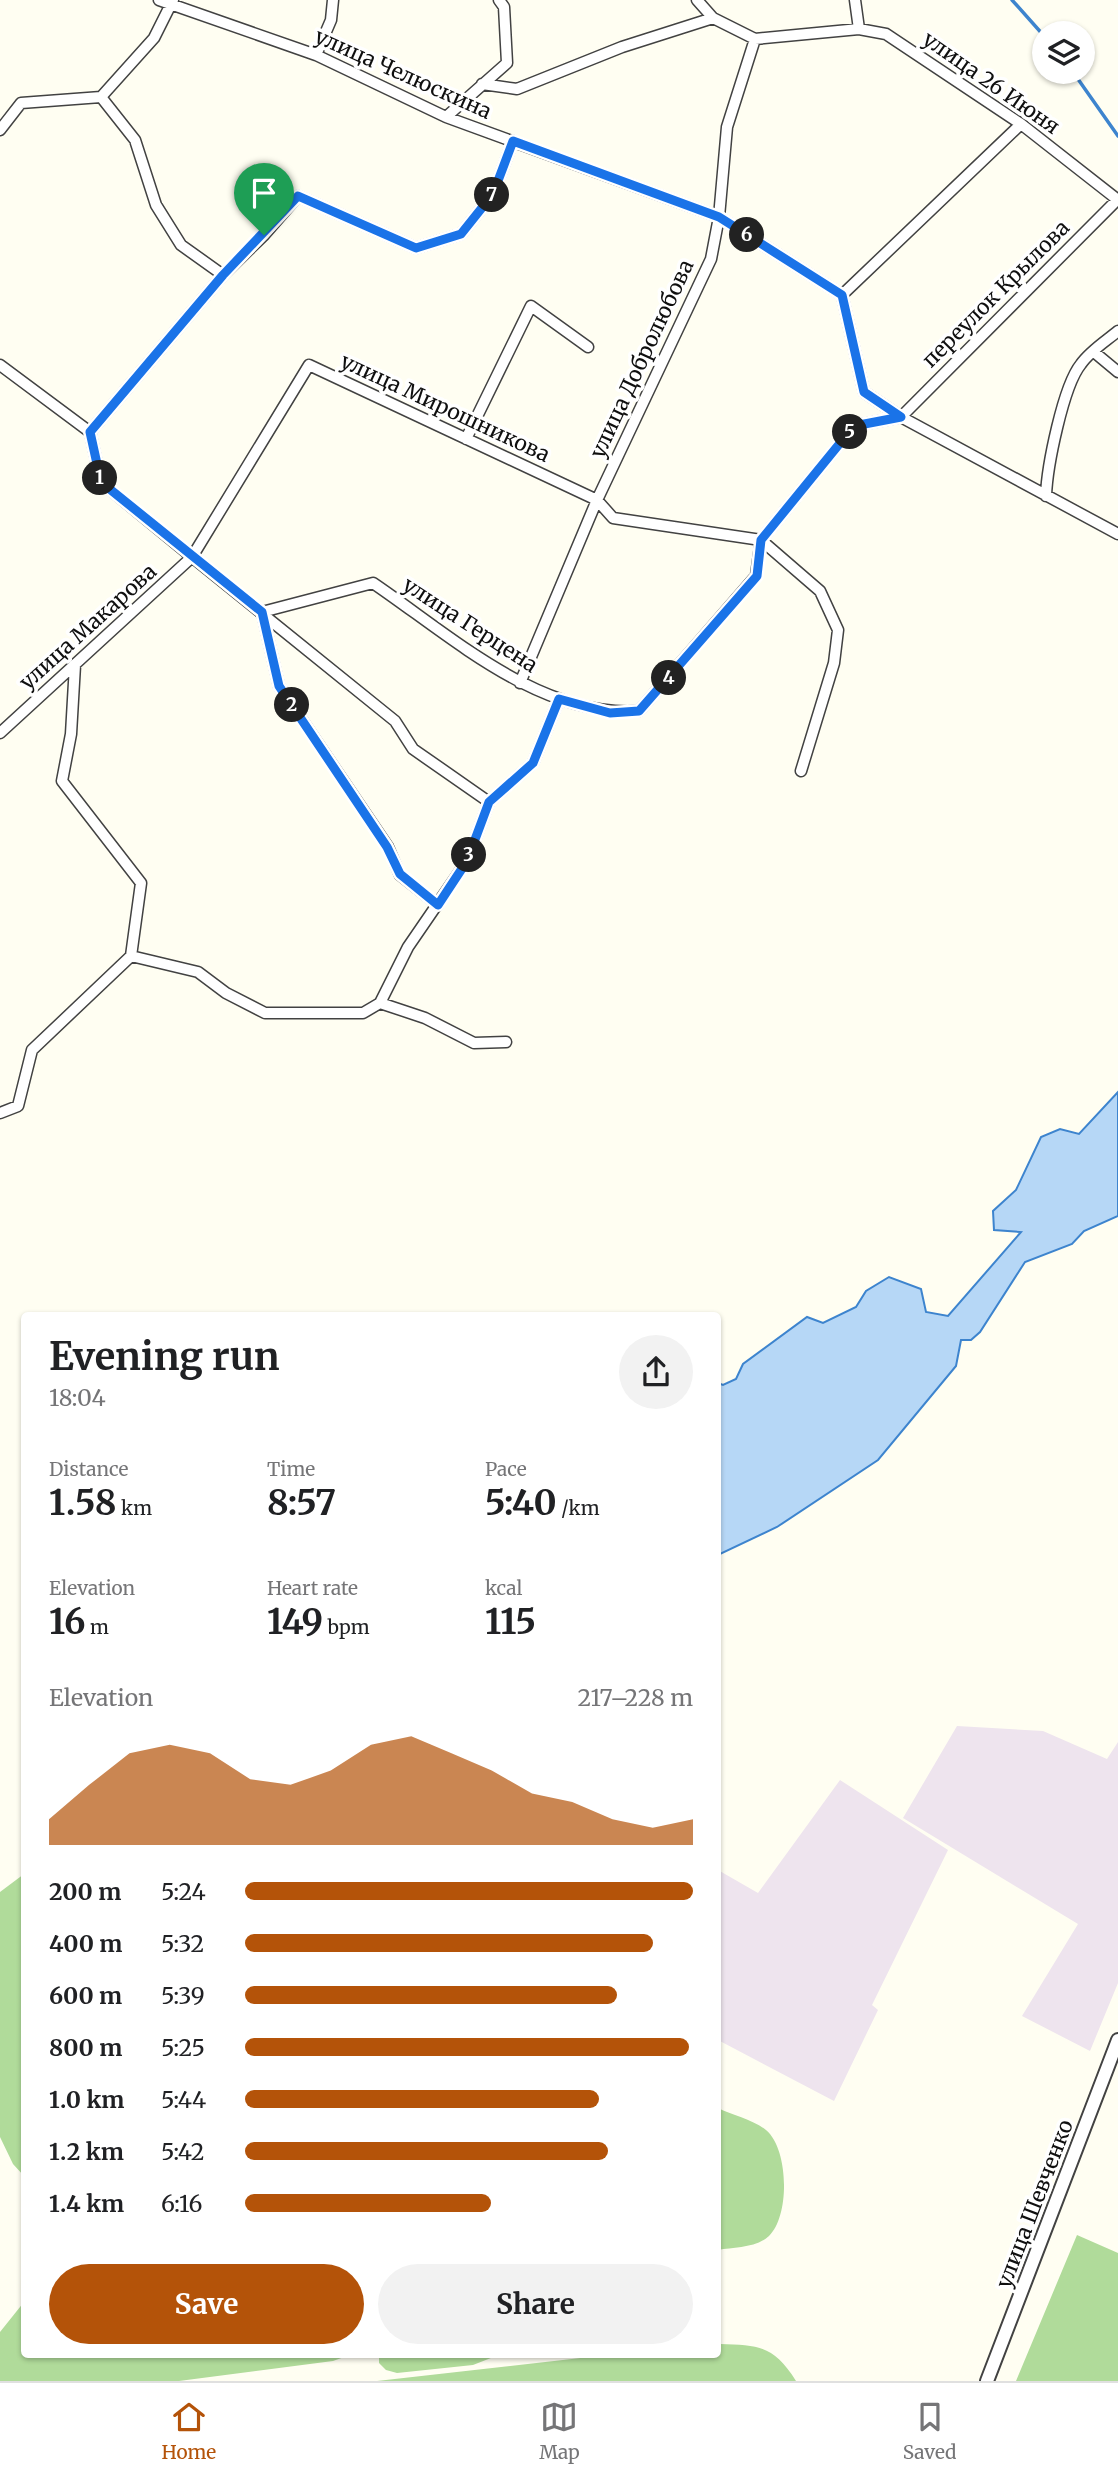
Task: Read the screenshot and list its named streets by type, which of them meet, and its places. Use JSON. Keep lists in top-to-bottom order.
{
  "streets": {
    "street": [
      "улица Челюскина",
      "улица 26 Июня",
      "переулок Крылова",
      "улица Добролюбова",
      "улица Мирошникова",
      "улица Герцена",
      "улица Макарова",
      "улица Шевченко"
    ]
  },
  "crossings": [
    ["улица Челюскина", "улица Добролюбова"],
    ["улица 26 Июня", "переулок Крылова"],
    ["улица Добролюбова", "улица Мирошникова"],
    ["улица Добролюбова", "улица Герцена"],
    ["улица Мирошникова", "улица Герцена"],
    ["улица Мирошникова", "улица Макарова"]
  ],
  "page": {
    "pins": [
      "7",
      "6",
      "5",
      "1",
      "4",
      "2",
      "3"
    ],
    "heading": ["Evening run", "18:04"],
    "stats": [
      ["Distance", "1.58 km"],
      ["Time", "8:57"],
      ["Pace", "5:40 /km"],
      ["Elevation", "16 m"],
      ["Heart rate", "149 bpm"],
      ["kcal", "115"]
    ],
    "chart": ["Elevation", "217–228 m"],
    "list": [
      {
        "name": "200 m",
        "note": "5:24"
      },
      {
        "name": "400 m",
        "note": "5:32"
      },
      {
        "name": "600 m",
        "note": "5:39"
      },
      {
        "name": "800 m",
        "note": "5:25"
      },
      {
        "name": "1.0 km",
        "note": "5:44"
      },
      {
        "name": "1.2 km",
        "note": "5:42"
      },
      {
        "name": "1.4 km",
        "note": "6:16"
      }
    ],
    "buttons": ["Save", "Share"],
    "tabs": ["Home", "Map", "Saved"]
  }
}
